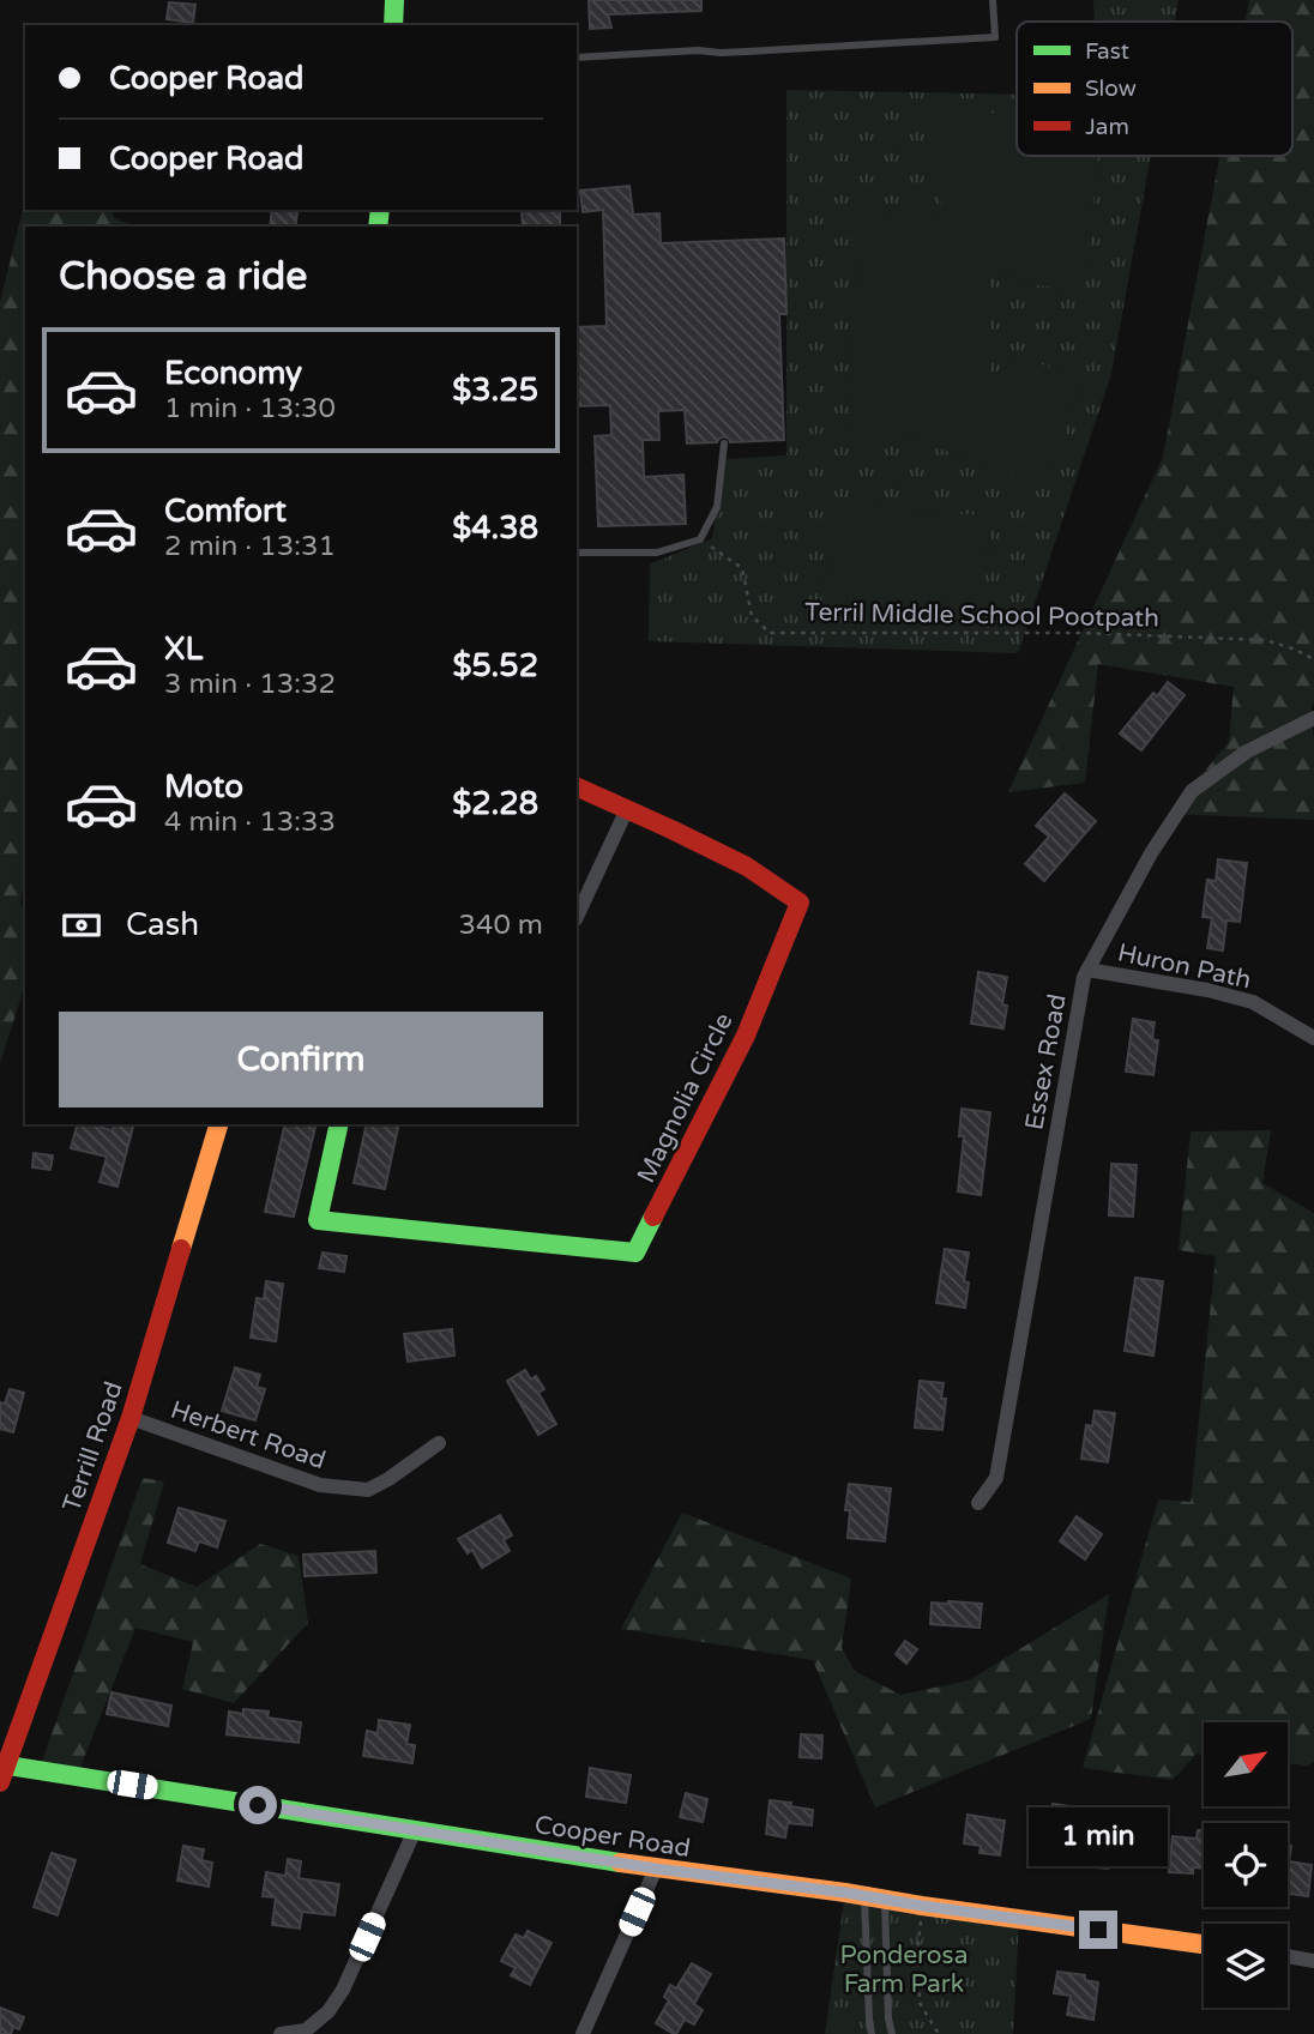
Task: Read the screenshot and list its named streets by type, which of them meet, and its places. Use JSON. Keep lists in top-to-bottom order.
{
  "streets": {
    "street": [
      "Huron Path",
      "Essex Road",
      "Magnolia Circle",
      "Herbert Road",
      "Terrill Road",
      "Cooper Road"
    ],
    "path": ["Terril Middle School Pootpath"]
  },
  "crossings": [
    ["Huron Path", "Essex Road"],
    ["Herbert Road", "Terrill Road"],
    ["Terrill Road", "Cooper Road"]
  ],
  "parks": ["Ponderosa Farm Park"],
  "legend": ["Fast", "Slow", "Jam"],
  "north": "top right",
  "page": {
    "banner": ["Cooper Road", "Cooper Road"],
    "heading": "Choose a ride",
    "list": [
      {
        "name": "Economy",
        "note": "1 min · 13:30",
        "value": "$3.25"
      },
      {
        "name": "Comfort",
        "note": "2 min · 13:31",
        "value": "$4.38"
      },
      {
        "name": "XL",
        "note": "3 min · 13:32",
        "value": "$5.52"
      },
      {
        "name": "Moto",
        "note": "4 min · 13:33",
        "value": "$2.28"
      }
    ],
    "pay": ["Cash", "340 m"],
    "buttons": "Confirm",
    "bubble": "1 min"
  }
}
